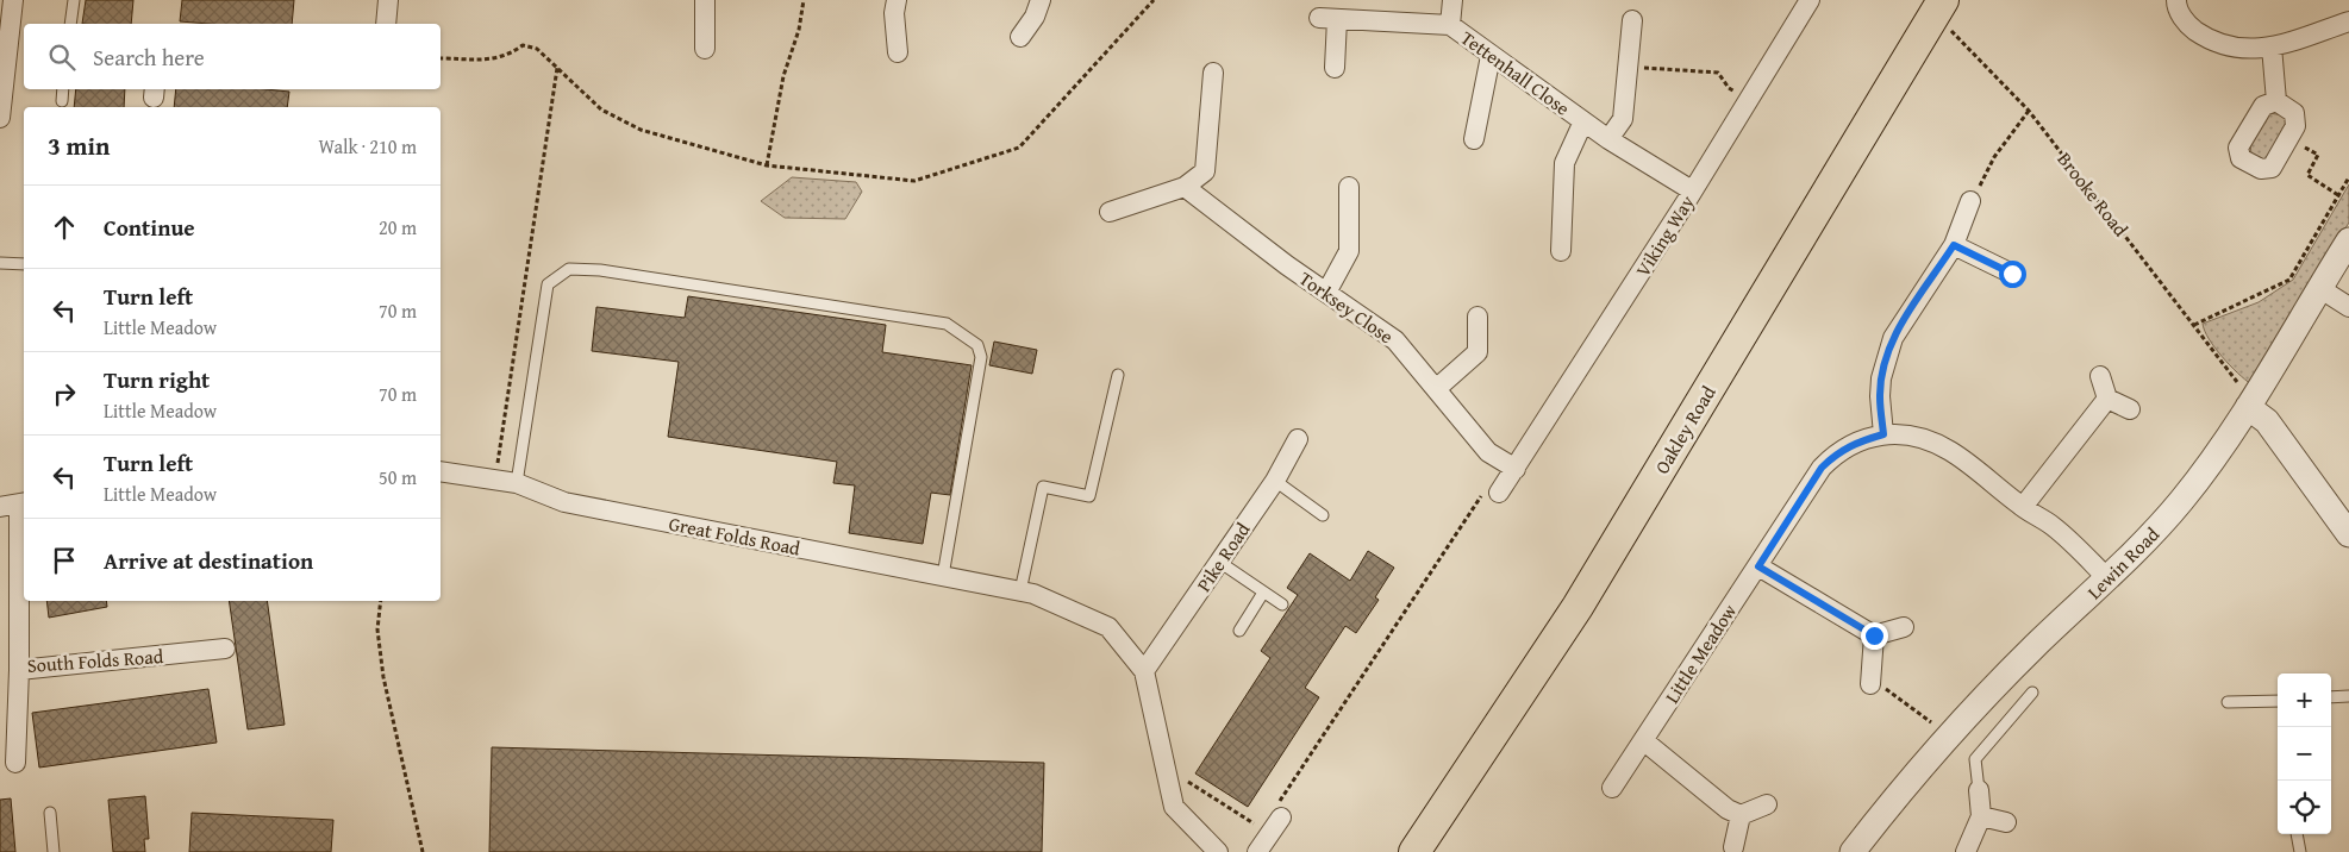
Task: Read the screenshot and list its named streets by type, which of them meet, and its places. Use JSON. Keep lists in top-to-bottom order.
{
  "streets": {
    "main road": ["Oakley Road"],
    "street": [
      "Tettenhall Close",
      "Viking Way",
      "Torksey Close",
      "Great Folds Road",
      "Pike Road",
      "Lewin Road",
      "Little Meadow",
      "South Folds Road"
    ],
    "path": ["Brooke Road"]
  },
  "crossings": [
    ["Tettenhall Close", "Viking Way"],
    ["Brooke Road", "Oakley Road"],
    ["Brooke Road", "Lewin Road"],
    ["Viking Way", "Torksey Close"],
    ["Great Folds Road", "Pike Road"],
    ["Lewin Road", "Little Meadow"]
  ],
  "page": {
    "search": "Search here",
    "heading": ["3 min", "Walk · 210 m"],
    "list": [
      ["Continue", "20 m"],
      ["Turn left", "Little Meadow", "70 m"],
      ["Turn right", "Little Meadow", "70 m"],
      ["Turn left", "Little Meadow", "50 m"],
      "Arrive at destination"
    ],
    "map_buttons": ["+", "−"]
  }
}
